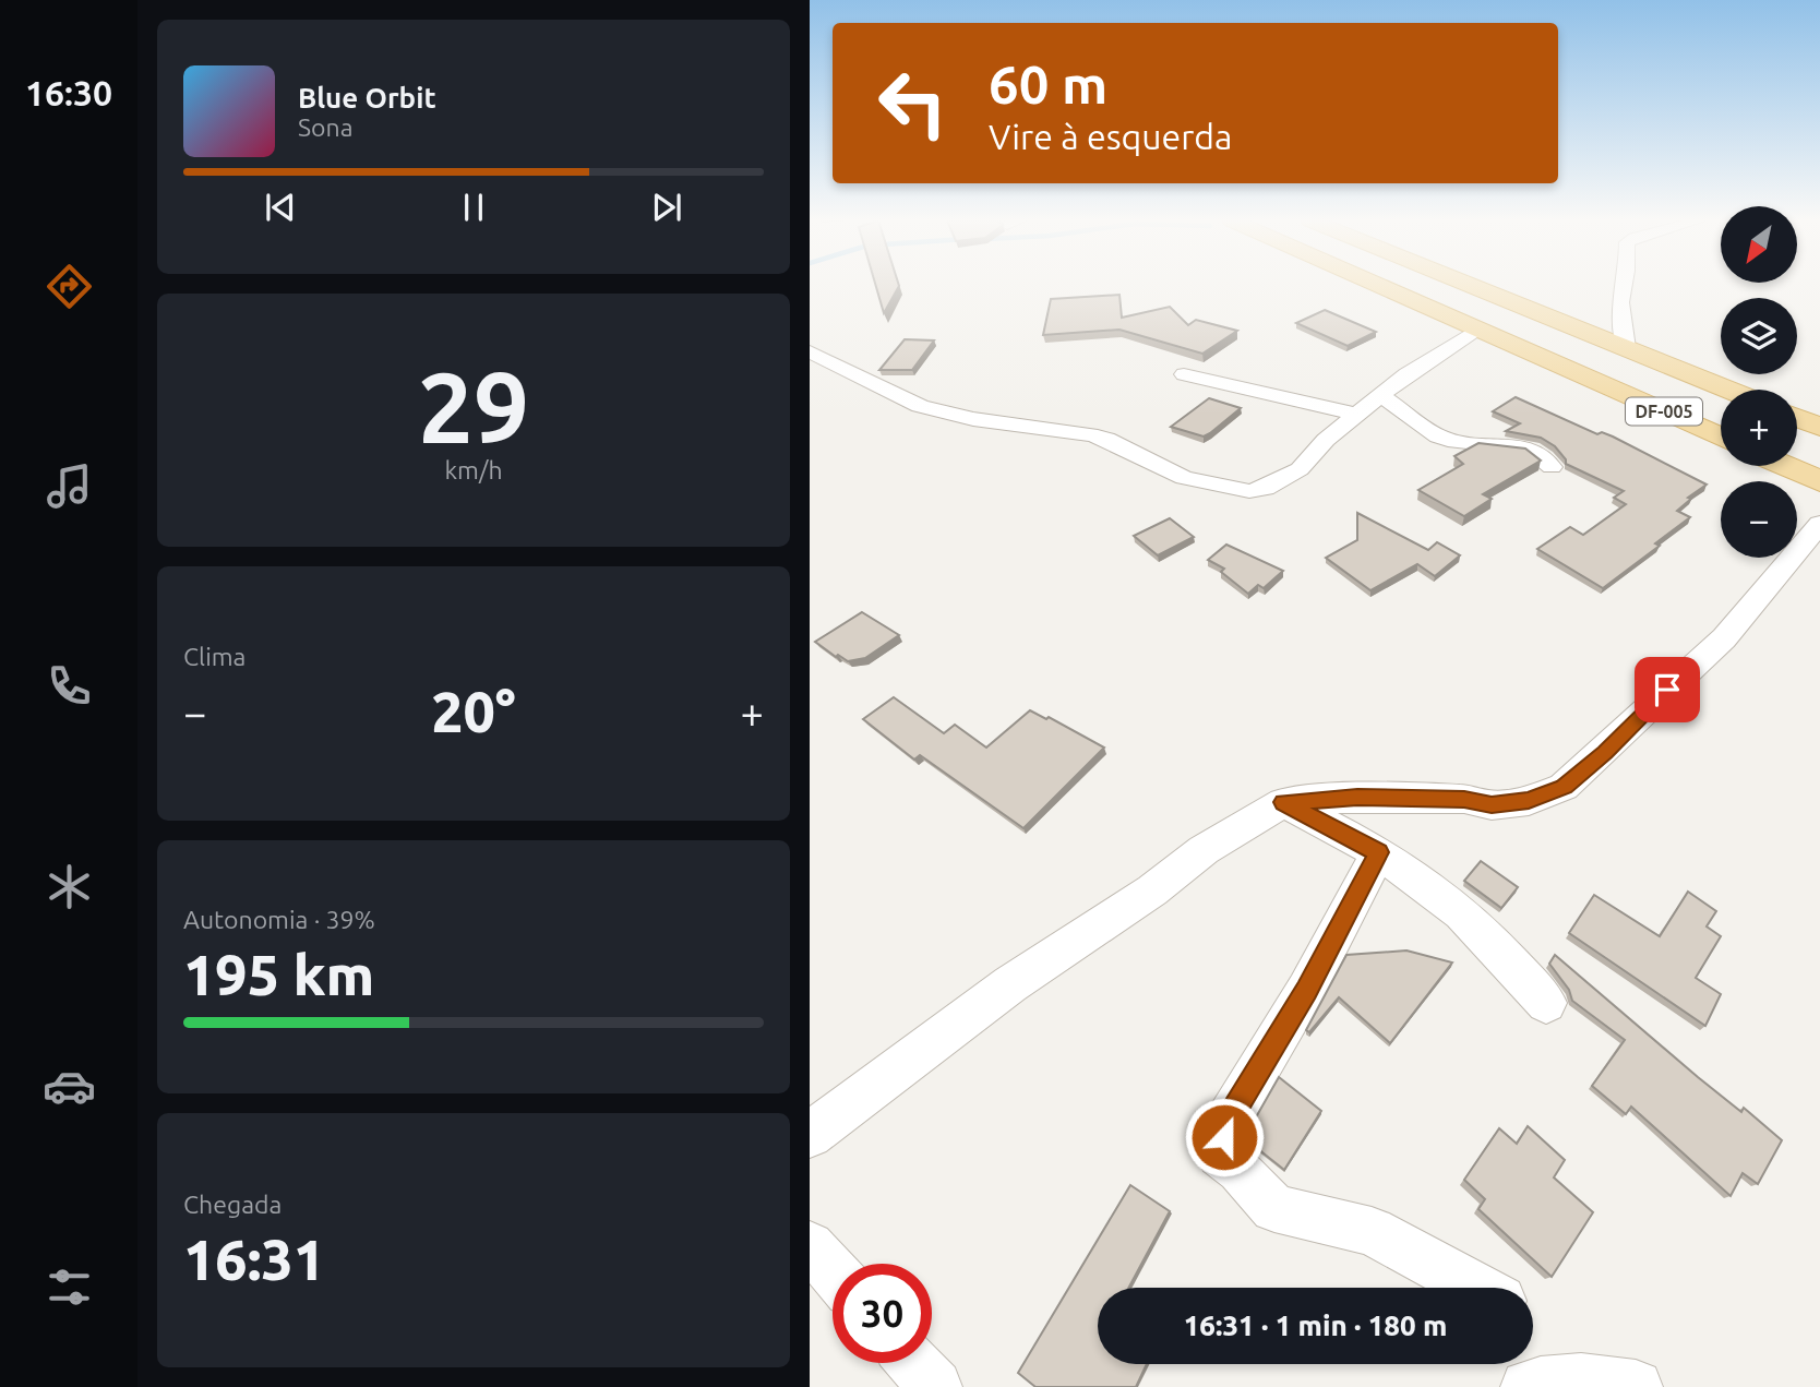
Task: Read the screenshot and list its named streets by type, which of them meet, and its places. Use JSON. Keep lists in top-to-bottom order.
{
  "streets": {
    "main road": ["DF-005"]
  },
  "north": "bottom left",
  "page": {
    "tabs": "16:30",
    "turn": ["60 m", "Vire à esquerda"],
    "song": ["Blue Orbit", "Sona"],
    "map_buttons": ["+", "−"],
    "tile": [
      ["29", "km/h"],
      "Clima",
      ["Autonomia · 39%", "195 km"],
      ["Chegada", "16:31"]
    ],
    "heat": ["−", "20°", "+"],
    "limit": "30",
    "trip": "16:31 · 1 min · 180 m"
  }
}
